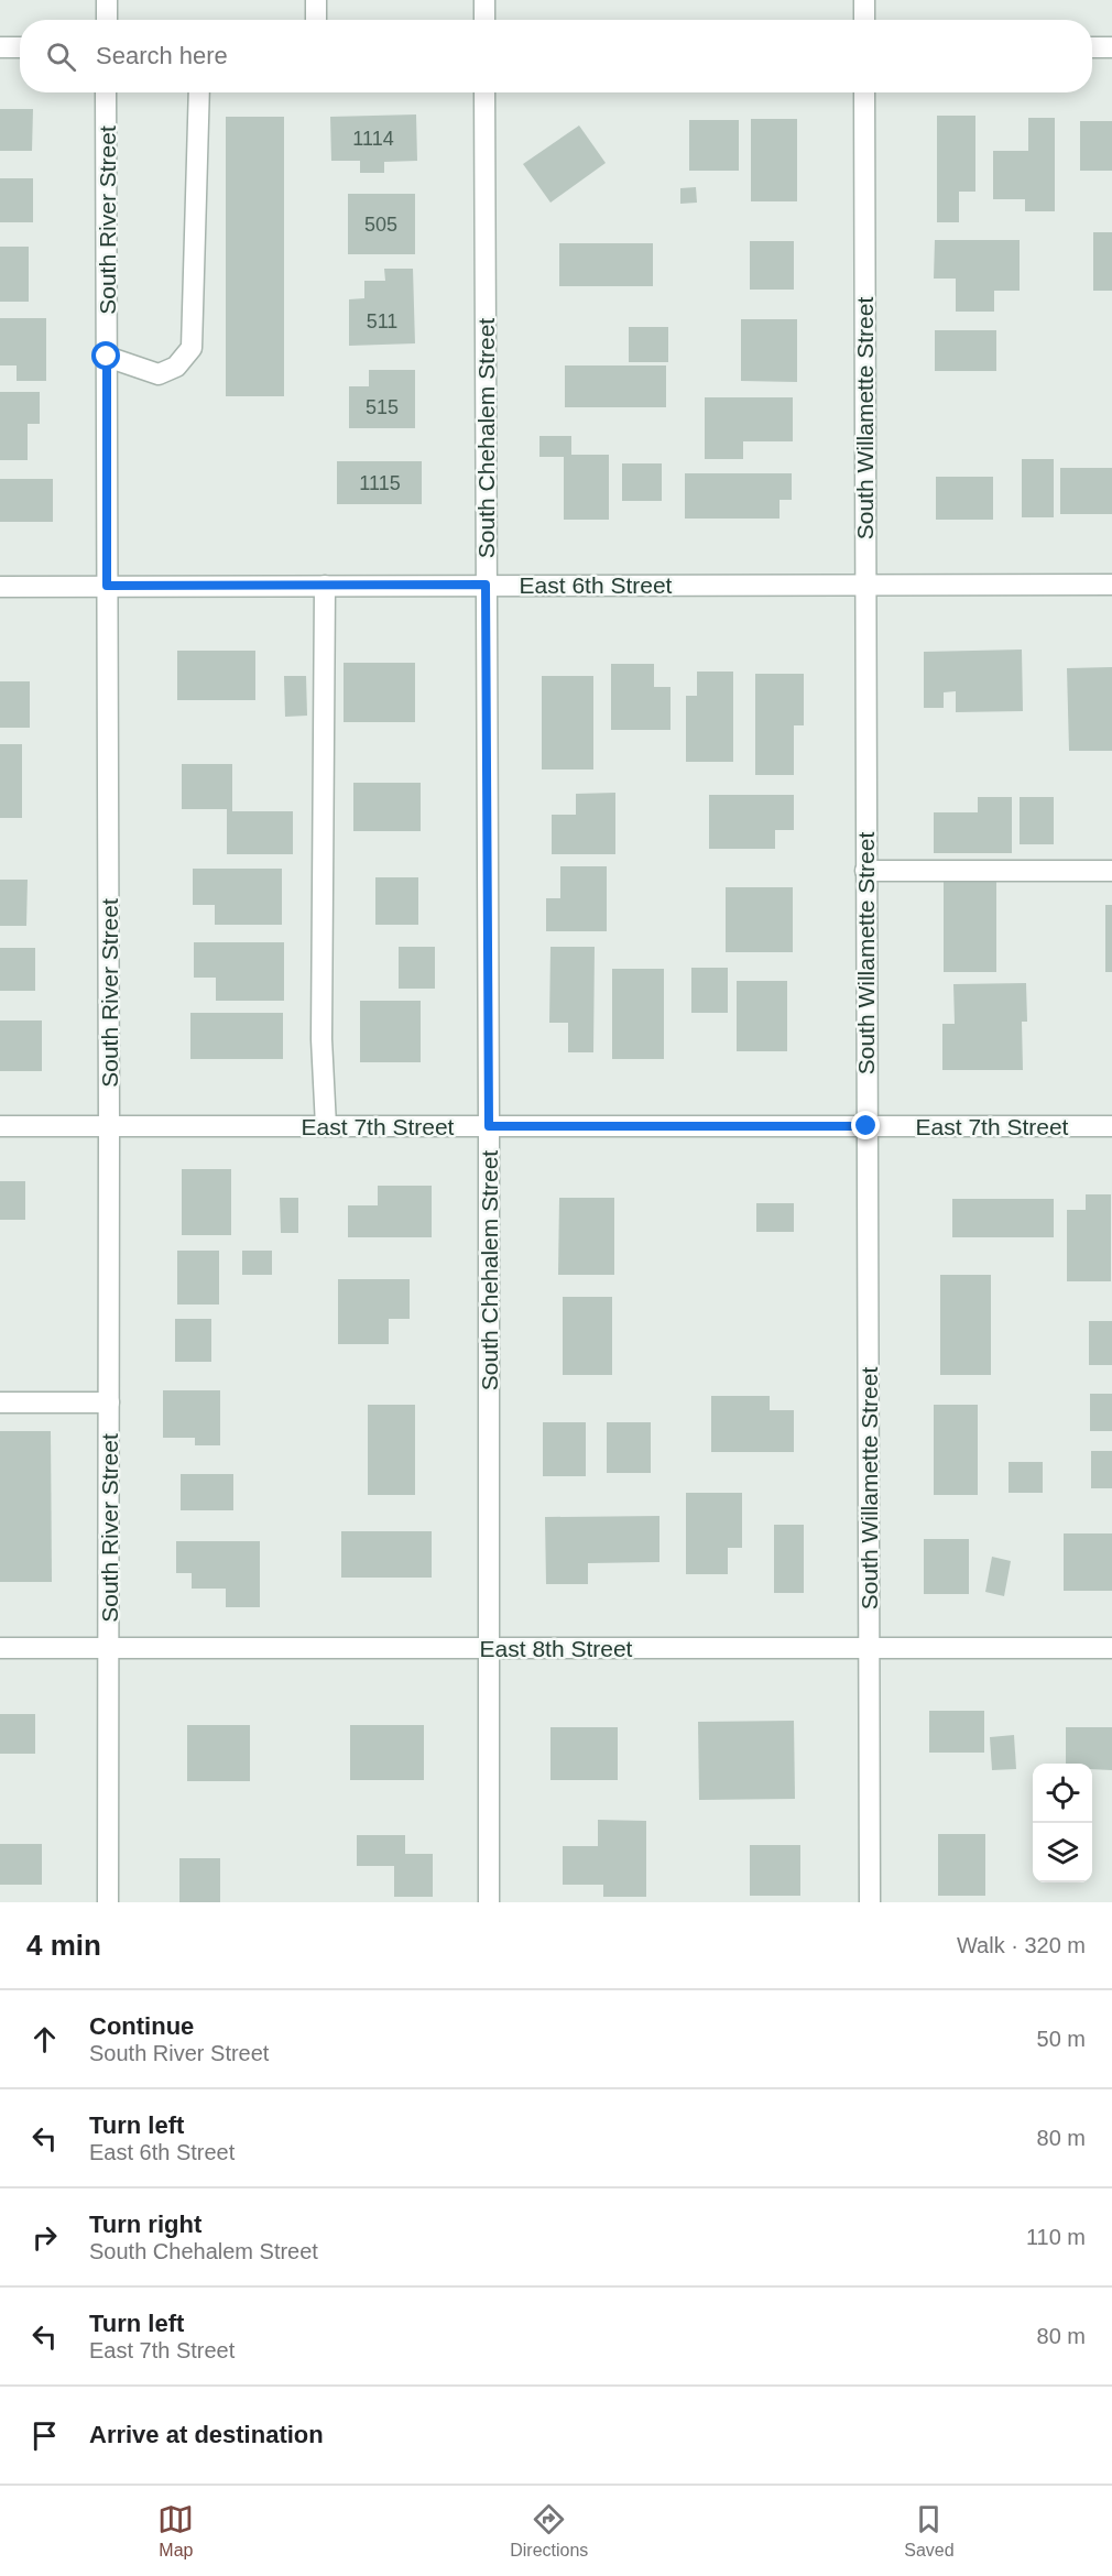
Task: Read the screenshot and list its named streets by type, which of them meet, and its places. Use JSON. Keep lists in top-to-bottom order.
{
  "streets": {
    "street": [
      "South River Street",
      "South Willamette Street",
      "South Chehalem Street",
      "East 6th Street",
      "East 7th Street",
      "East 8th Street"
    ]
  },
  "crossings": [
    ["South River Street", "East 6th Street"],
    ["South River Street", "East 7th Street"],
    ["South River Street", "East 8th Street"],
    ["South Willamette Street", "East 6th Street"],
    ["South Willamette Street", "East 7th Street"],
    ["South Willamette Street", "East 8th Street"],
    ["South Chehalem Street", "East 6th Street"],
    ["South Chehalem Street", "East 7th Street"],
    ["South Chehalem Street", "East 8th Street"]
  ],
  "house_numbers": [
    "1114",
    "505",
    "511",
    "515",
    "1115"
  ],
  "page": {
    "search": "Search here",
    "heading": ["4 min", "Walk · 320 m"],
    "list": [
      ["Continue", "South River Street", "50 m"],
      ["Turn left", "East 6th Street", "80 m"],
      ["Turn right", "South Chehalem Street", "110 m"],
      ["Turn left", "East 7th Street", "80 m"],
      "Arrive at destination"
    ],
    "nav": ["Map", "Directions", "Saved"]
  }
}
